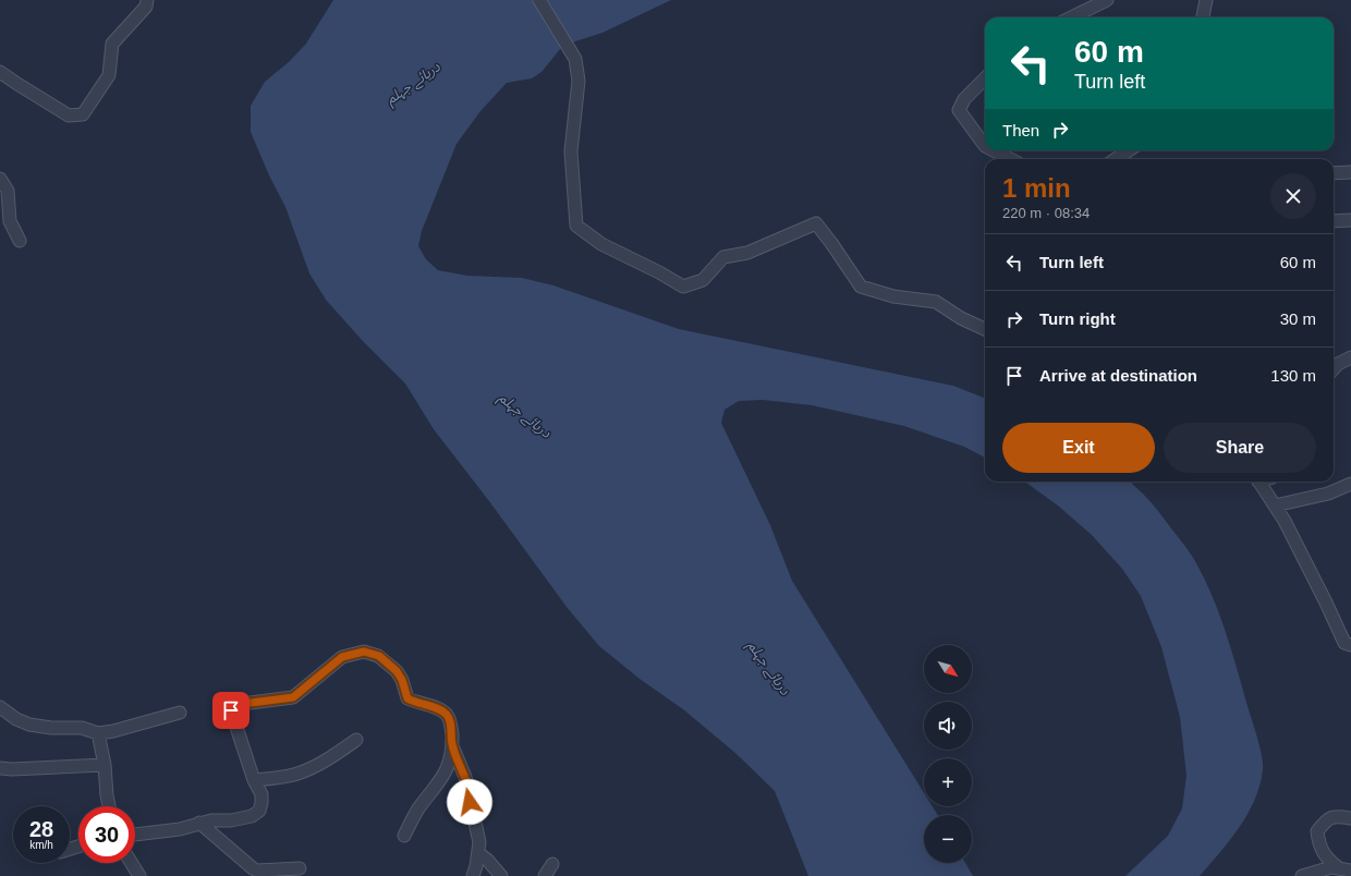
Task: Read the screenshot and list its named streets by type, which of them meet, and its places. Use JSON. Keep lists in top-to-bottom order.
{
  "water": ["دریائے جہلم"],
  "north": "bottom right",
  "page": {
    "turn": ["60 m", "Turn left"],
    "then": "Then",
    "heading": ["1 min", "220 m · 08:34"],
    "list": [
      {
        "name": "Turn left",
        "value": "60 m"
      },
      {
        "name": "Turn right",
        "value": "30 m"
      },
      {
        "name": "Arrive at destination",
        "value": "130 m"
      }
    ],
    "buttons": ["Exit", "Share"],
    "map_buttons": ["+", "−"],
    "speed": "28 km/h",
    "limit": "30"
  }
}
